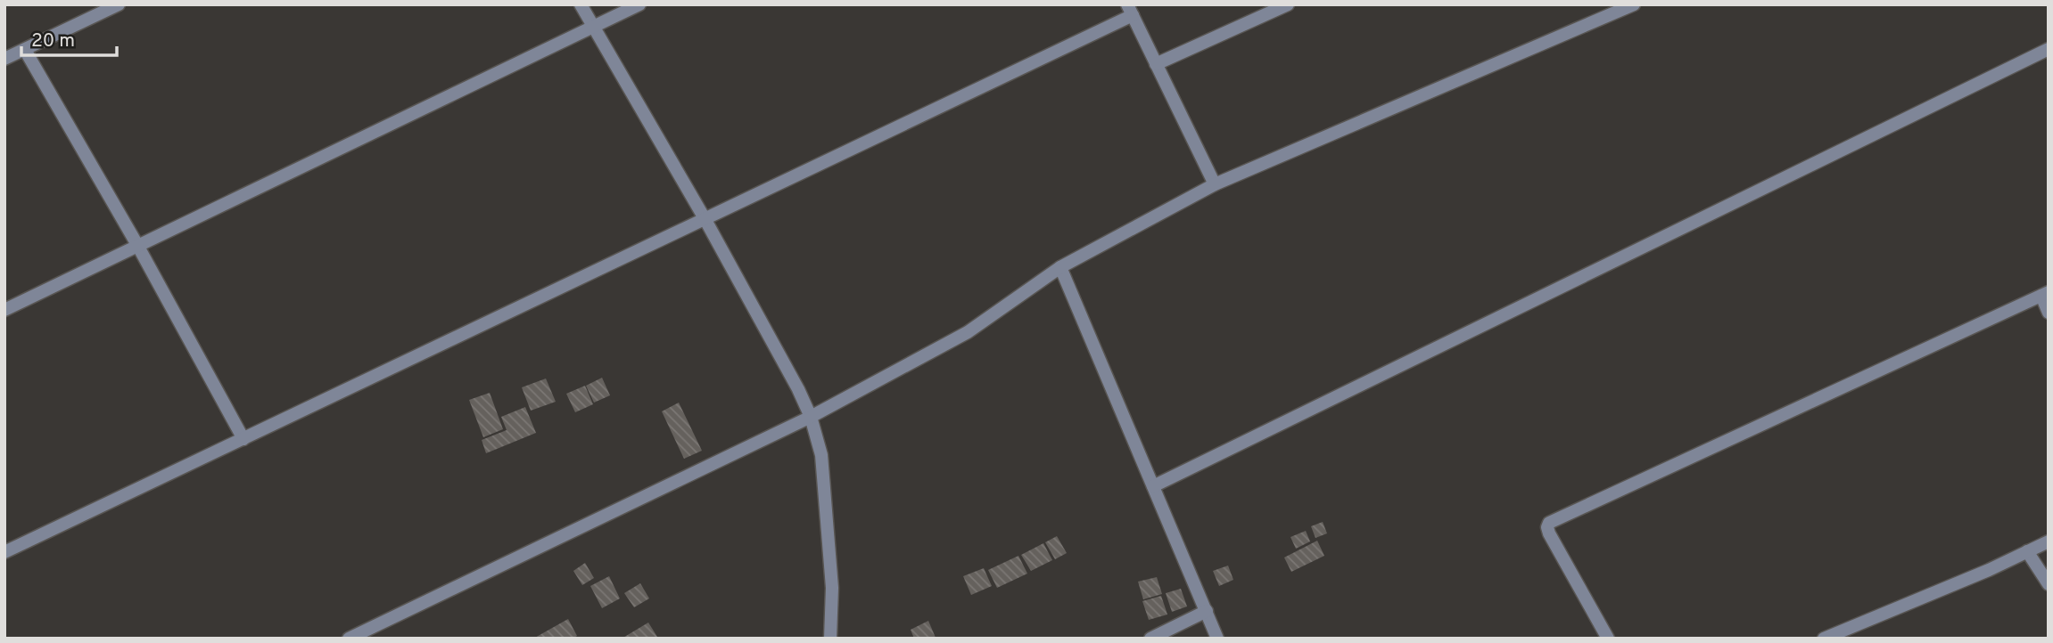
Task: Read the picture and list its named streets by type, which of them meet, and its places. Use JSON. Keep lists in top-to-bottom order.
{
  "scale_bar": "20 m"
}
